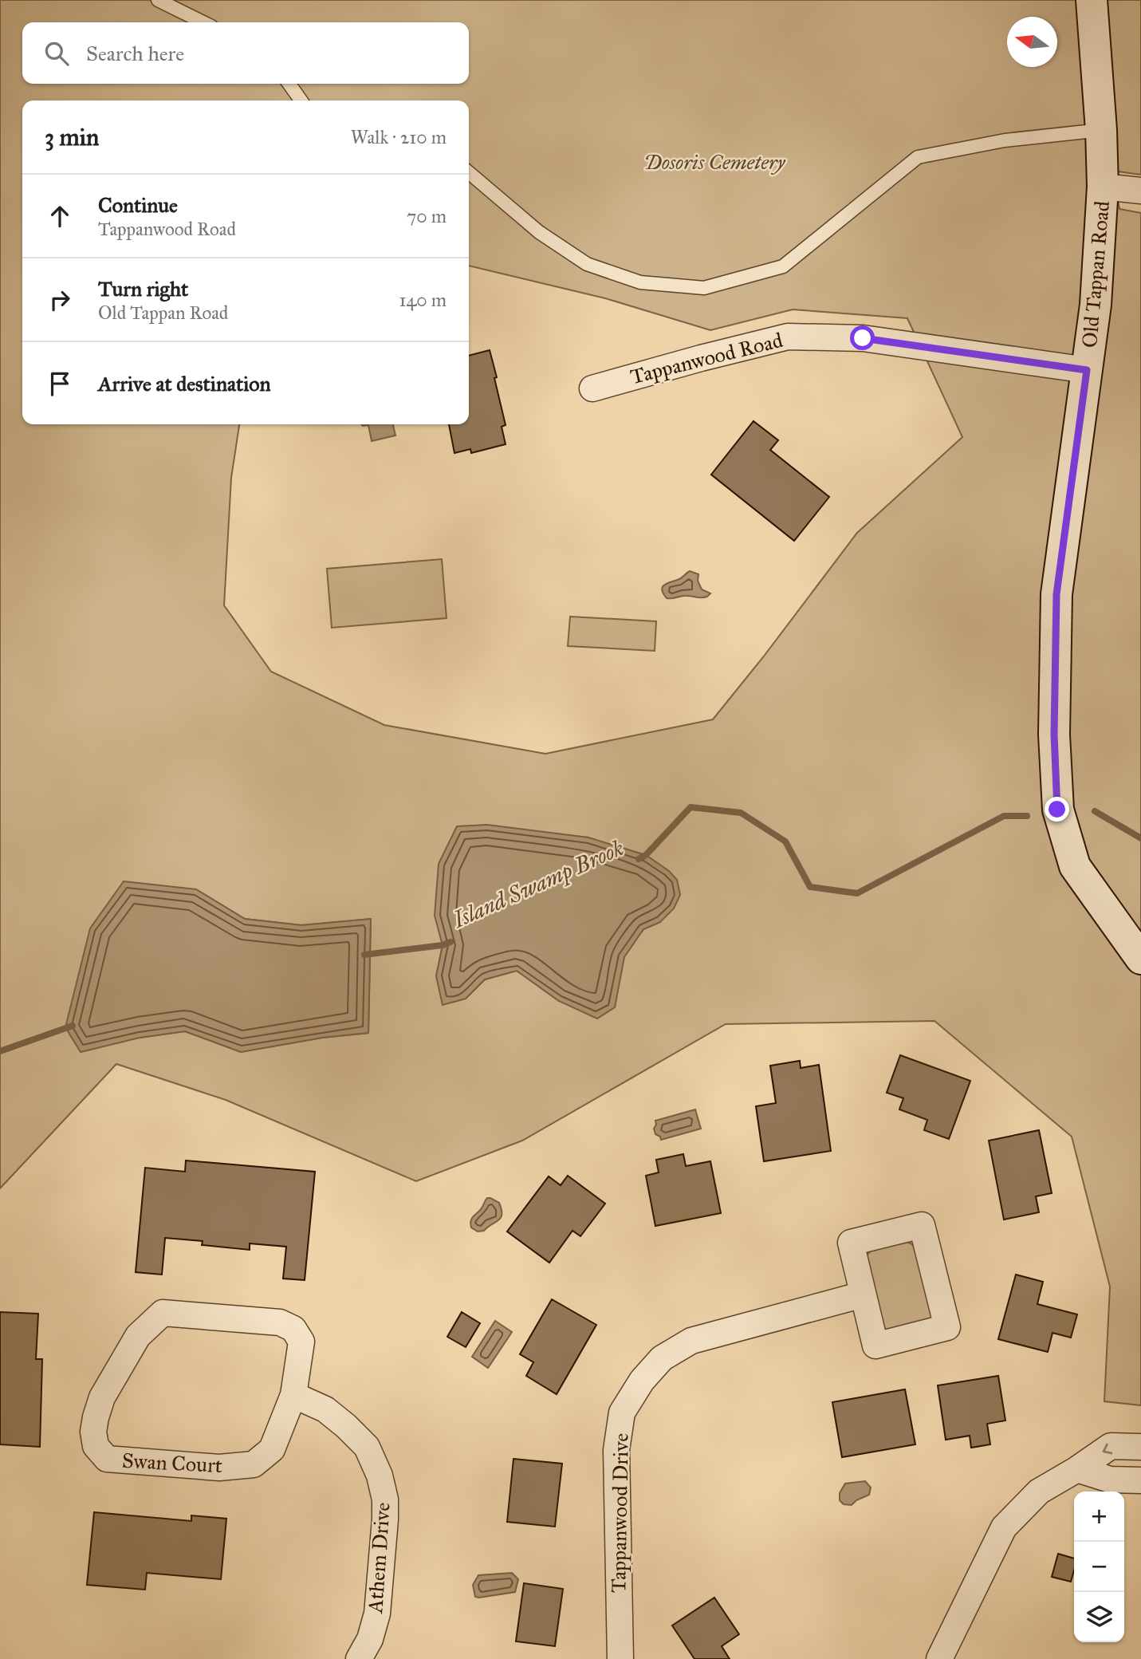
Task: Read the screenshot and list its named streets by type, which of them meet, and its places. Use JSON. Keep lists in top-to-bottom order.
{
  "streets": {
    "street": [
      "Old Tappan Road",
      "Tappanwood Road",
      "Swan Court",
      "Tappanwood Drive",
      "Athem Drive"
    ]
  },
  "crossings": [
    ["Old Tappan Road", "Tappanwood Road"],
    ["Swan Court", "Athem Drive"]
  ],
  "water": ["Island Swamp Brook"],
  "parks": ["Dosoris Cemetery"],
  "north": "left",
  "page": {
    "search": "Search here",
    "heading": ["3 min", "Walk · 210 m"],
    "list": [
      ["Continue", "Tappanwood Road", "70 m"],
      ["Turn right", "Old Tappan Road", "140 m"],
      "Arrive at destination"
    ],
    "map_buttons": ["+", "−"]
  }
}
